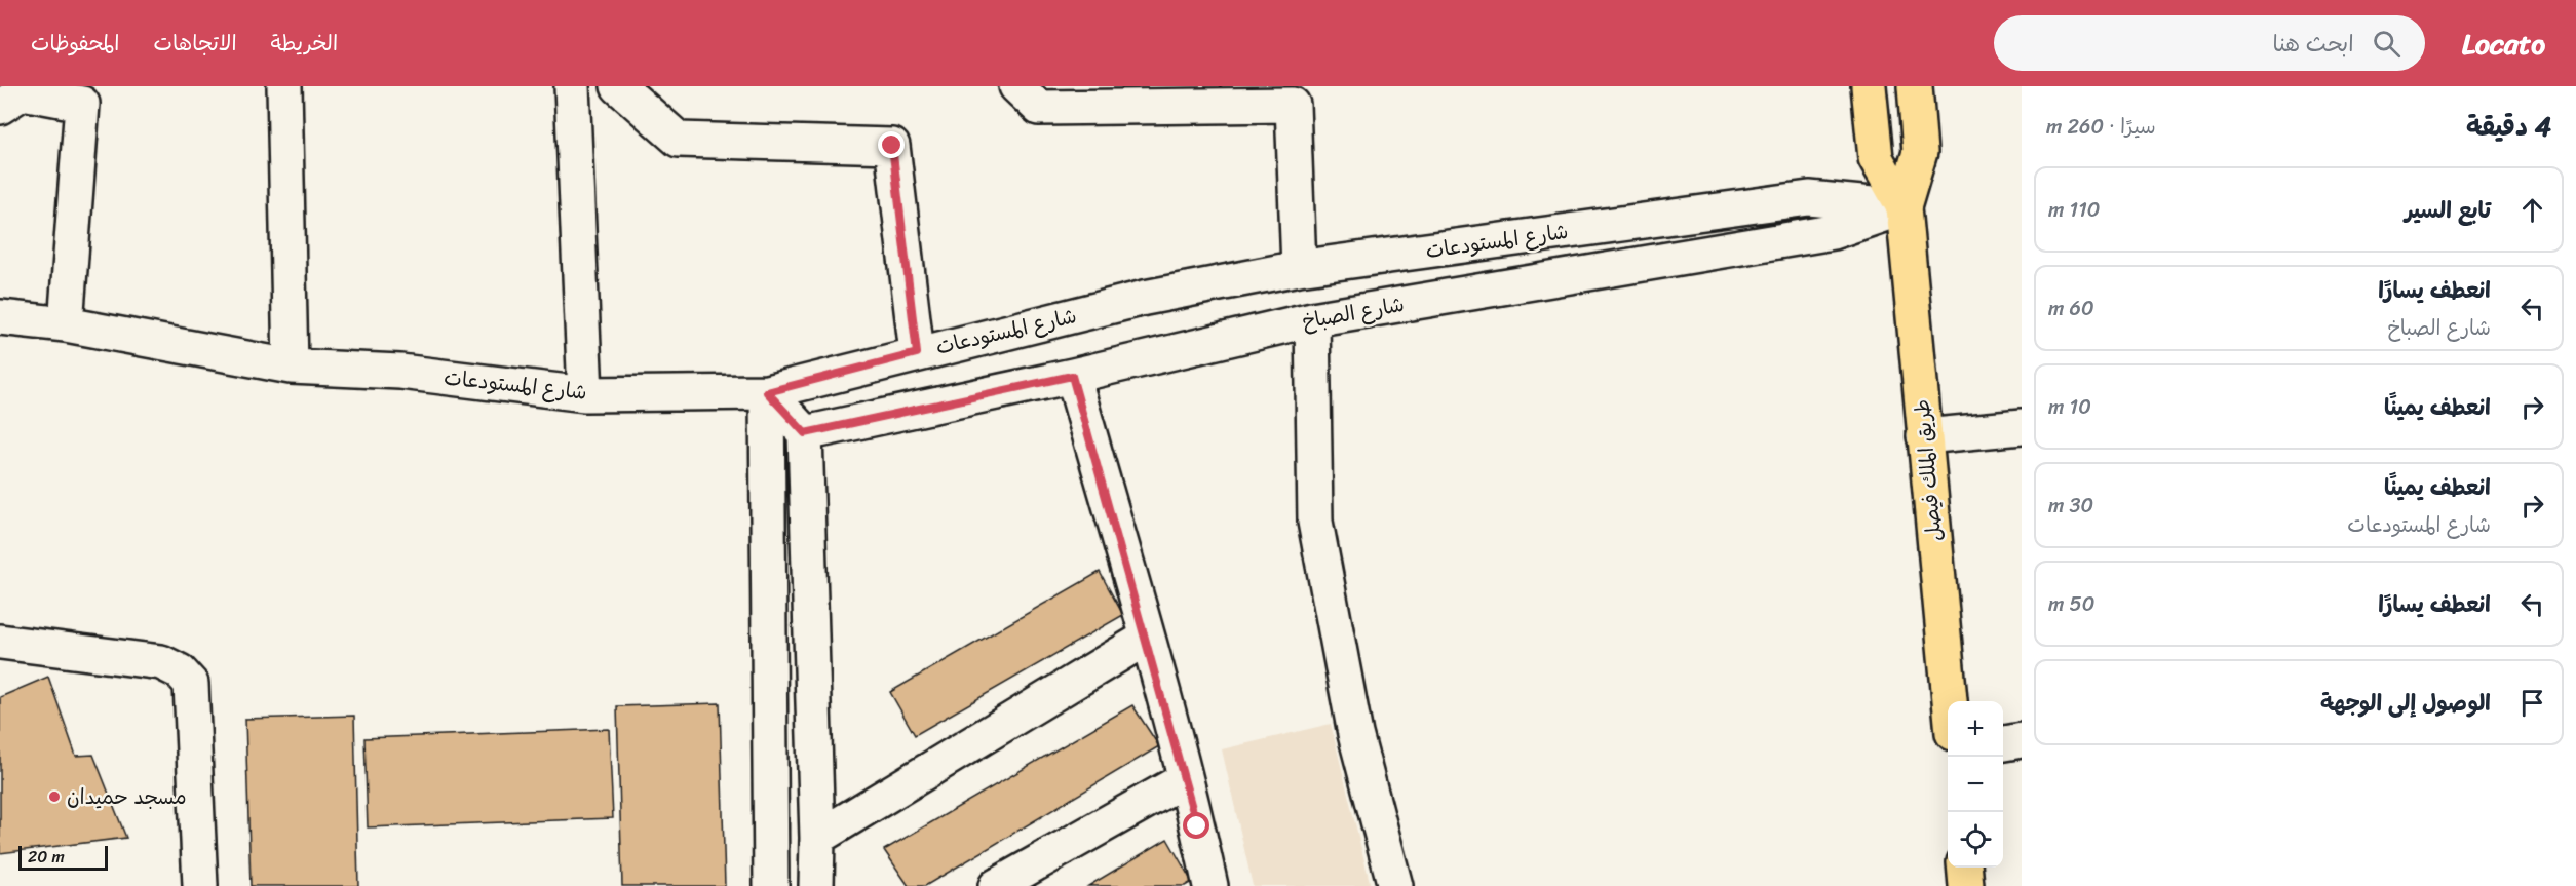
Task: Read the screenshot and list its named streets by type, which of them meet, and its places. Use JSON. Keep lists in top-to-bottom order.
{
  "streets": {
    "main road": ["طريق الملك فيصل"],
    "street": ["شارع المستودعات", "شارع الصباخ"]
  },
  "crossings": [
    ["شارع المستودعات", "شارع الصباخ"],
    ["شارع المستودعات", "طريق الملك فيصل"],
    ["شارع الصباخ", "طريق الملك فيصل"]
  ],
  "places": ["مسجد حميدان"],
  "scale_bar": "20 m",
  "page": {
    "header": "Locato",
    "search": "ابحث هنا",
    "nav": ["الخريطة", "الاتجاهات", "المحفوظات"],
    "heading": ["4 دقيقة", "سيرًا · 260 m"],
    "list": [
      ["تابع السير", "110 m"],
      ["انعطف يسارًا", "شارع الصباخ", "60 m"],
      ["انعطف يمينًا", "10 m"],
      ["انعطف يمينًا", "شارع المستودعات", "30 m"],
      ["انعطف يسارًا", "50 m"],
      "الوصول إلى الوجهة"
    ],
    "map_buttons": ["+", "−"],
    "scale": "20 m"
  }
}
